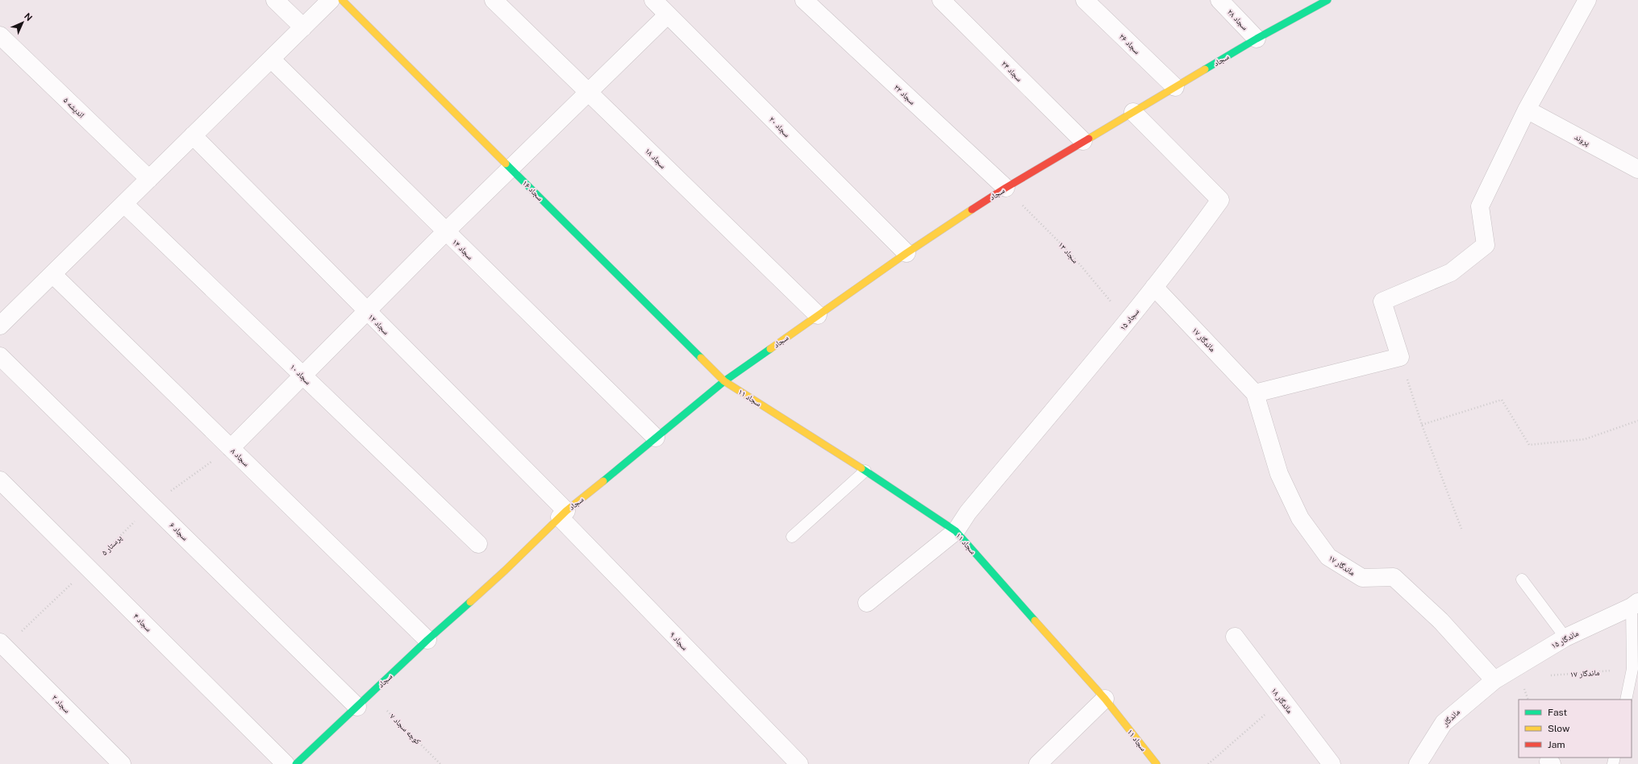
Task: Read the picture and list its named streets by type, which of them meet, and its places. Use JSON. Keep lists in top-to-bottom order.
{
  "streets": {
    "street": [
      "سجاد ۲۸",
      "سجاد ۲۶",
      "سجاد",
      "سجاد ۲۴",
      "سجاد ۲۲",
      "اندیشه ۵",
      "سجاد ۲۰",
      "پروند",
      "سجاد ۱۸",
      "سجاد ۱۶",
      "سجاد ۱۴",
      "سجاد ۱۵",
      "سجاد ۱۲",
      "ماندگار ۱۷",
      "سجاد ۱۰",
      "سجاد ۱۱",
      "سجاد ۸",
      "سجاد ۶",
      "سجاد ۴",
      "ماندگار ۱۵",
      "سجاد ۹",
      "ماندگار ۱۸",
      "سجاد ۲",
      "ماندگار"
    ],
    "path": ["سجاد ۱۳", "پرستار ۵", "کوچه سجاد ۷"]
  },
  "crossings": [
    ["سجاد ۲۸", "سجاد"],
    ["سجاد ۲۶", "سجاد"],
    ["سجاد", "سجاد ۲۴"],
    ["سجاد", "سجاد ۲۲"],
    ["سجاد", "سجاد ۲۰"],
    ["سجاد", "سجاد ۱۸"],
    ["سجاد", "سجاد ۱۶"],
    ["سجاد", "سجاد ۱۴"],
    ["سجاد", "سجاد ۱۳"],
    ["سجاد", "سجاد ۱۵"],
    ["سجاد", "سجاد ۱۲"],
    ["سجاد", "سجاد ۱۱"],
    ["سجاد", "سجاد ۸"],
    ["سجاد", "سجاد ۶"],
    ["سجاد", "سجاد ۹"],
    ["سجاد", "کوچه سجاد ۷"],
    ["سجاد ۲۲", "سجاد ۱۳"],
    ["سجاد ۱۶", "سجاد ۱۱"],
    ["سجاد ۱۳", "سجاد ۱۵"],
    ["سجاد ۱۵", "ماندگار ۱۷"],
    ["سجاد ۱۵", "سجاد ۱۱"],
    ["سجاد ۱۲", "سجاد ۹"],
    ["ماندگار ۱۷", "ماندگار ۱۵"],
    ["ماندگار ۱۷", "ماندگار"],
    ["سجاد ۸", "پرستار ۵"],
    ["سجاد ۶", "پرستار ۵"],
    ["پرستار ۵", "سجاد ۴"],
    ["پرستار ۵", "سجاد ۲"],
    ["ماندگار ۱۵", "ماندگار"]
  ],
  "legend": ["Fast", "Slow", "Jam"],
  "north": "top right"
}
